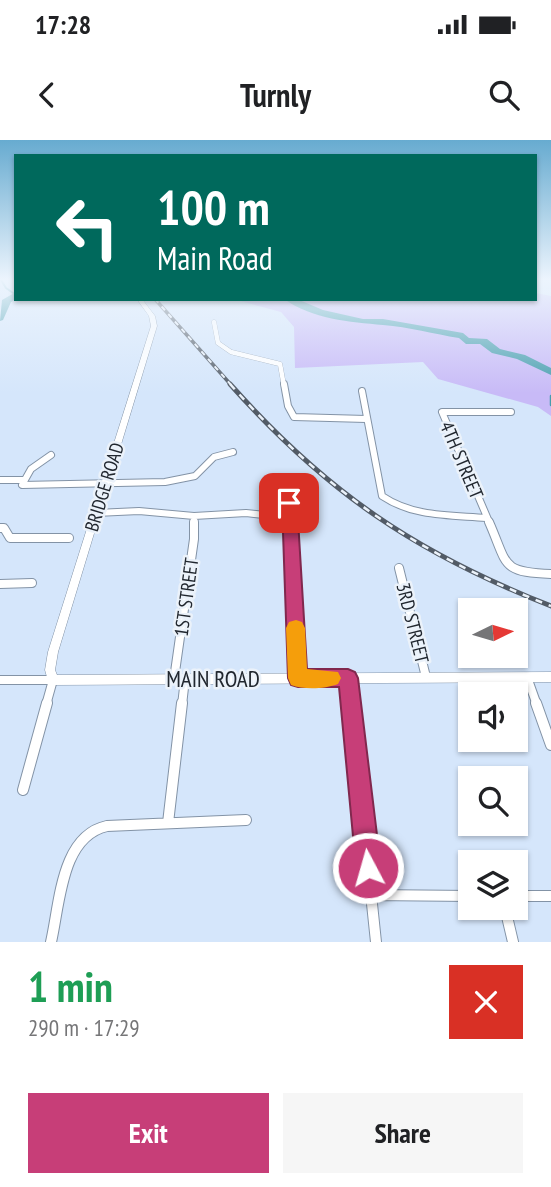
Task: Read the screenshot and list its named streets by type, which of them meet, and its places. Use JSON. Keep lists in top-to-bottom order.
{
  "streets": {
    "street": [
      "4TH STREET",
      "BRIDGE ROAD",
      "1ST STREET",
      "3RD STREET",
      "MAIN ROAD"
    ]
  },
  "crossings": [
    ["BRIDGE ROAD", "MAIN ROAD"],
    ["1ST STREET", "MAIN ROAD"],
    ["3RD STREET", "MAIN ROAD"]
  ],
  "north": "right",
  "page": {
    "status": "17:28",
    "header": "Turnly",
    "turn": ["100 m", "Main Road"],
    "heading": ["1 min", "290 m · 17:29"],
    "buttons": ["Exit", "Share"]
  }
}
